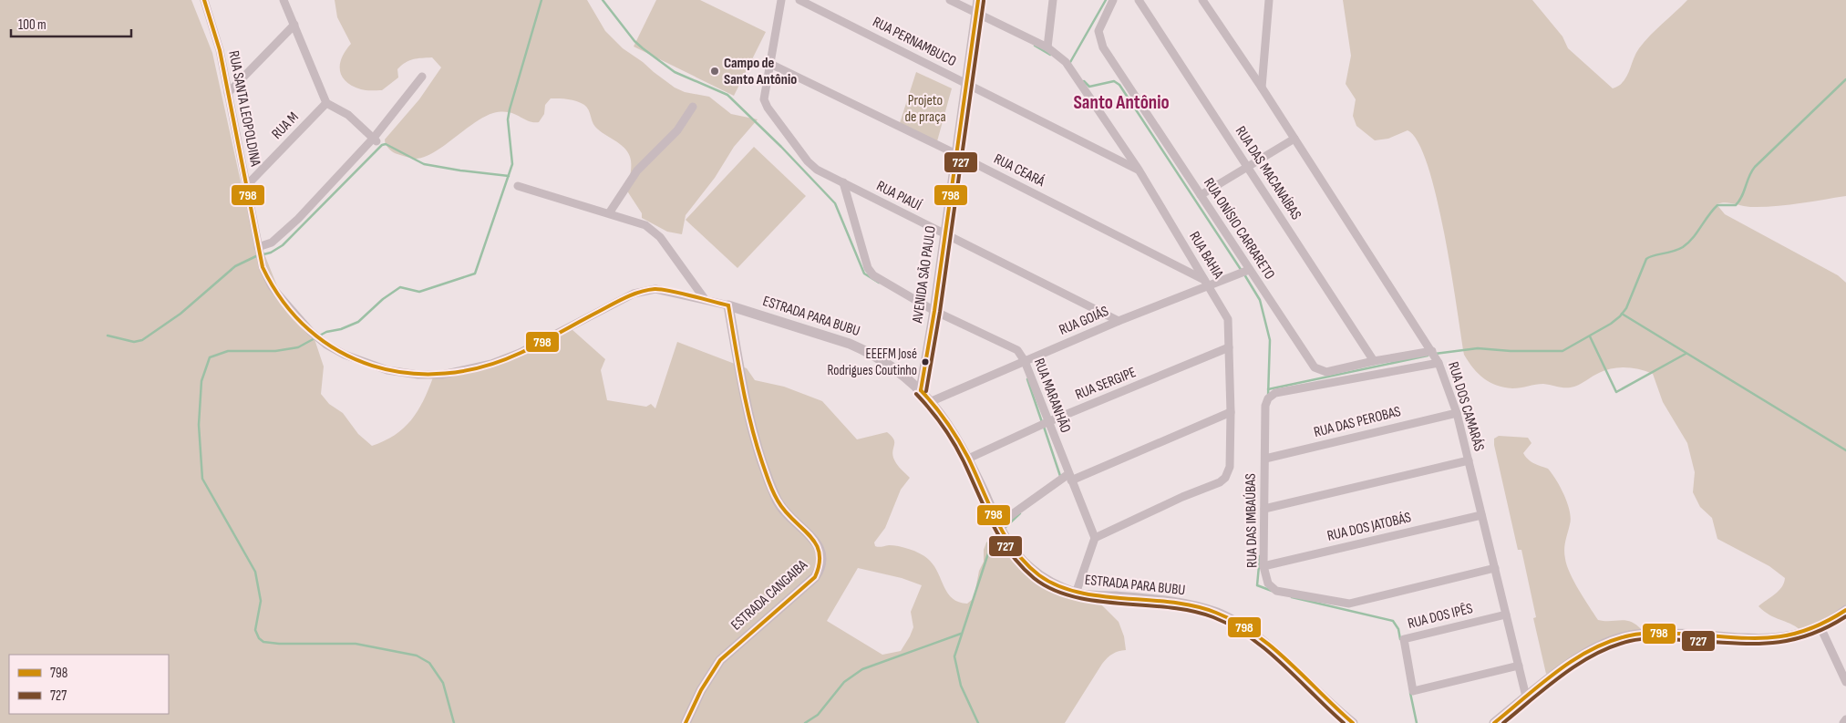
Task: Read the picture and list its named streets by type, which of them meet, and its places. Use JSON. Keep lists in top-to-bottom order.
{
  "streets": {
    "street": [
      "RUA PERNAMBUCO",
      "RUA SANTA LEOPOLDINA",
      "RUA M",
      "RUA CEARÁ",
      "RUA DAS MACANAÍBAS",
      "RUA PIAUÍ",
      "RUA ONÍSIO CARRARETO",
      "RUA BAHIA",
      "AVENIDA SÃO PAULO",
      "ESTRADA PARA BUBU",
      "RUA GOIÁS",
      "RUA SERGIPE",
      "RUA MARANHÃO",
      "RUA DOS CAMARÁS",
      "RUA DAS PEROBAS",
      "RUA DAS IMBAÚBAS",
      "RUA DOS JATOBÁS",
      "ESTRADA CANGAIBA",
      "RUA DOS IPÊS"
    ]
  },
  "crossings": [
    ["RUA PERNAMBUCO", "RUA BAHIA"],
    ["RUA PERNAMBUCO", "AVENIDA SÃO PAULO"],
    ["RUA SANTA LEOPOLDINA", "RUA M"],
    ["RUA SANTA LEOPOLDINA", "ESTRADA PARA BUBU"],
    ["RUA SANTA LEOPOLDINA", "ESTRADA CANGAIBA"],
    ["RUA CEARÁ", "RUA PIAUÍ"],
    ["RUA CEARÁ", "RUA BAHIA"],
    ["RUA CEARÁ", "AVENIDA SÃO PAULO"],
    ["RUA CEARÁ", "RUA GOIÁS"],
    ["RUA DAS MACANAÍBAS", "RUA ONÍSIO CARRARETO"],
    ["RUA PIAUÍ", "AVENIDA SÃO PAULO"],
    ["RUA PIAUÍ", "RUA GOIÁS"],
    ["RUA PIAUÍ", "RUA MARANHÃO"],
    ["RUA ONÍSIO CARRARETO", "RUA GOIÁS"],
    ["RUA ONÍSIO CARRARETO", "RUA DOS CAMARÁS"],
    ["RUA BAHIA", "AVENIDA SÃO PAULO"],
    ["RUA BAHIA", "RUA GOIÁS"],
    ["RUA BAHIA", "RUA SERGIPE"],
    ["RUA BAHIA", "RUA MARANHÃO"],
    ["AVENIDA SÃO PAULO", "ESTRADA PARA BUBU"],
    ["AVENIDA SÃO PAULO", "RUA MARANHÃO"],
    ["ESTRADA PARA BUBU", "RUA GOIÁS"],
    ["ESTRADA PARA BUBU", "RUA SERGIPE"],
    ["ESTRADA PARA BUBU", "ESTRADA CANGAIBA"],
    ["RUA GOIÁS", "RUA MARANHÃO"],
    ["RUA SERGIPE", "RUA MARANHÃO"],
    ["RUA DOS CAMARÁS", "RUA DAS PEROBAS"],
    ["RUA DOS CAMARÁS", "RUA DAS IMBAÚBAS"],
    ["RUA DOS CAMARÁS", "RUA DOS JATOBÁS"],
    ["RUA DOS CAMARÁS", "RUA DOS IPÊS"],
    ["RUA DAS PEROBAS", "RUA DAS IMBAÚBAS"],
    ["RUA DAS IMBAÚBAS", "RUA DOS JATOBÁS"]
  ],
  "districts": ["Santo Antônio"],
  "parks": ["Projeto de praça"],
  "places": ["Campo de Santo Antônio", "EEEFM José Rodrigues Coutinho"],
  "lines": ["transit line 798", "transit line 727"],
  "legend": ["798", "727"],
  "scale_bar": "100 m"
}
